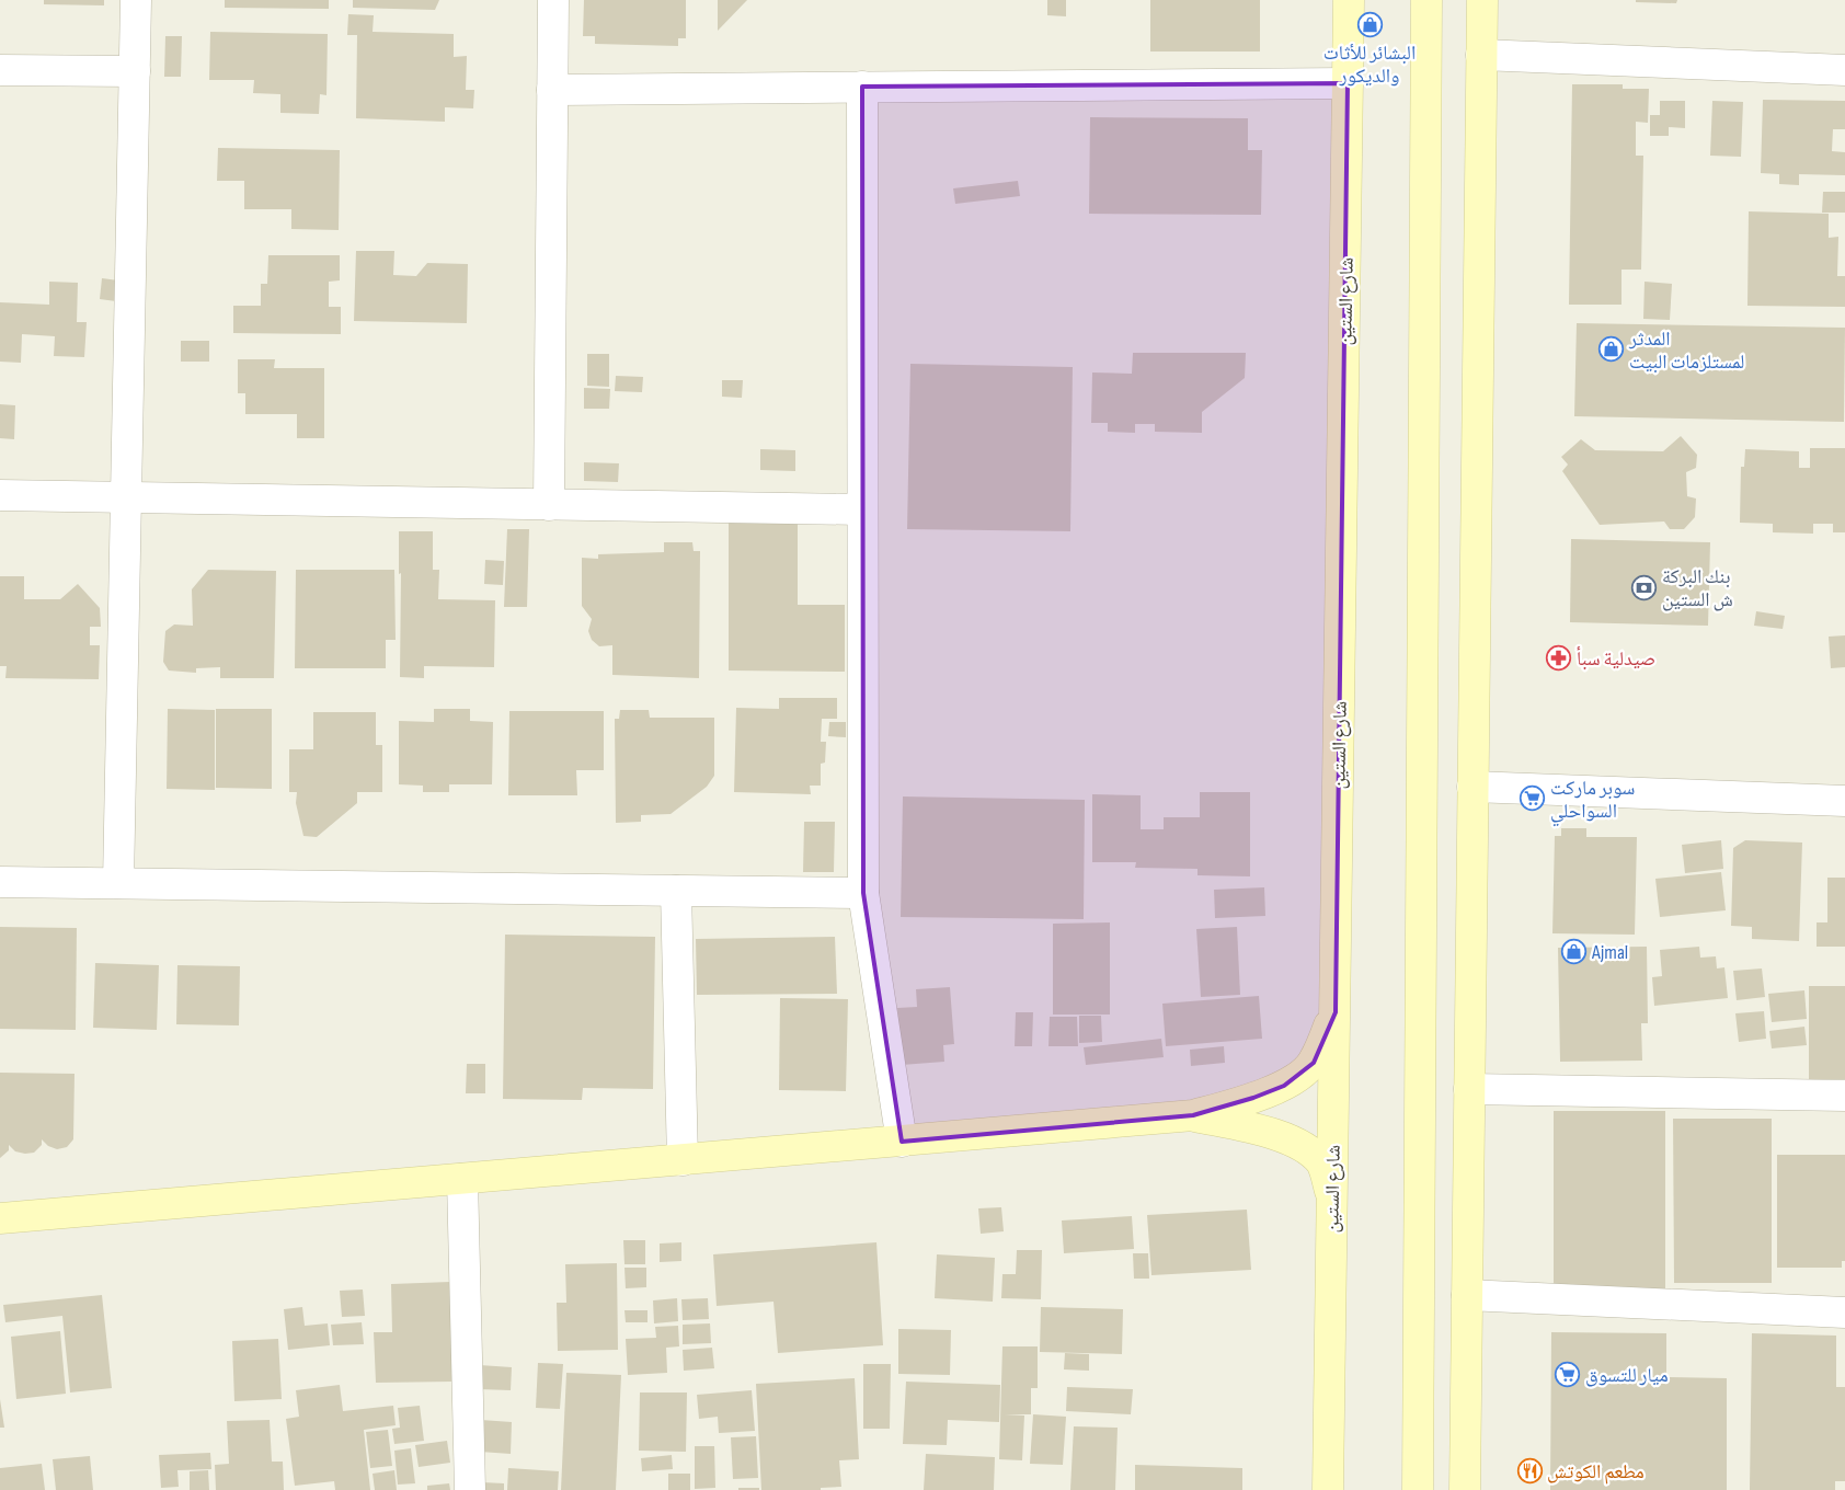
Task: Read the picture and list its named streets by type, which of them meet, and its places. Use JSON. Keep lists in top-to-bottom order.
{
  "streets": {
    "street": ["شارع الستين"]
  },
  "places": {
    "shop": ["البشائر للأثات والديكور", "المدثر لمستلزمات البيت", "Ajmal"],
    "bank": ["بنك البركة ش الستين"],
    "pharmacy": ["صيدلية سبأ"],
    "supermarket": ["سوبر ماركت السواحلي", "ميار للتسوق"],
    "restaurant": ["مطعم الكوتش"]
  }
}
